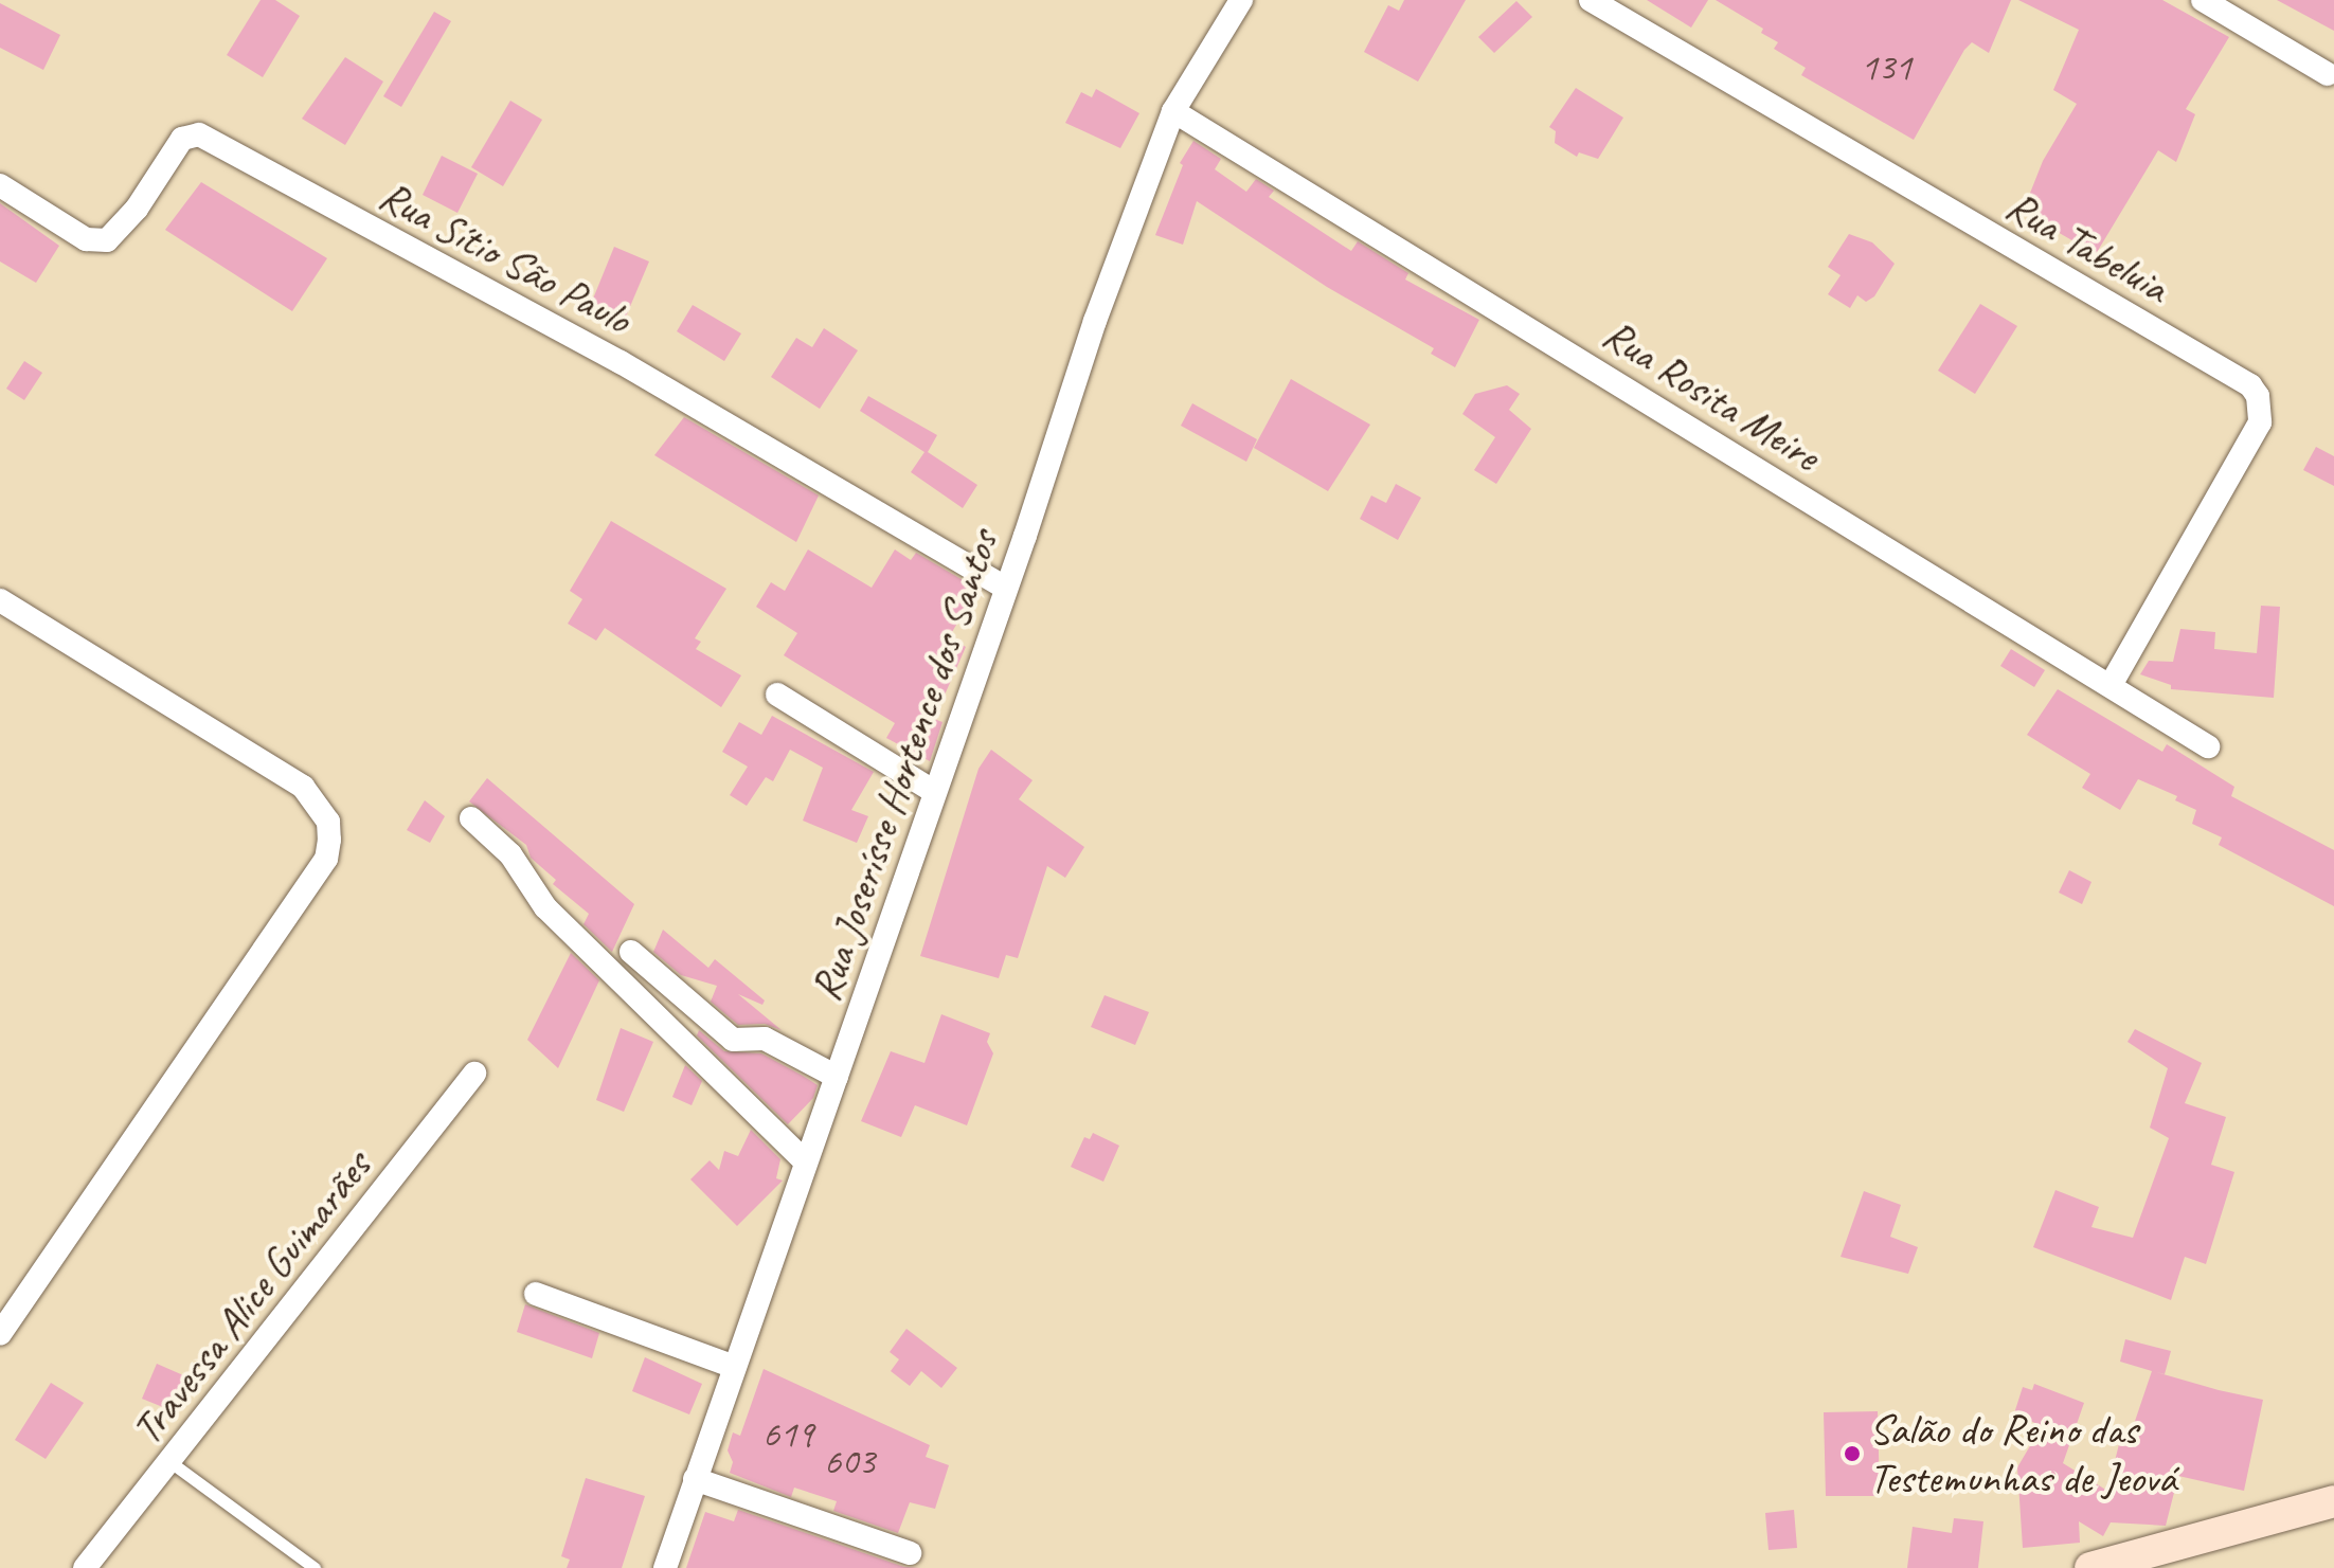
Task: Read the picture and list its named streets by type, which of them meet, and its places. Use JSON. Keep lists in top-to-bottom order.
{
  "streets": {
    "street": [
      "Rua Tabeluia",
      "Rua Sítio São Paulo",
      "Rua Rosita Meire",
      "Rua Joserísse Hortence dos Santos",
      "Travessa Alice Guimarães"
    ]
  },
  "crossings": [
    ["Rua Tabeluia", "Rua Rosita Meire"],
    ["Rua Sítio São Paulo", "Rua Joserísse Hortence dos Santos"],
    ["Rua Rosita Meire", "Rua Joserísse Hortence dos Santos"]
  ],
  "places": ["Salão do Reino das Testemunhas de Jeová"],
  "house_numbers": ["131", "619", "603"]
}
